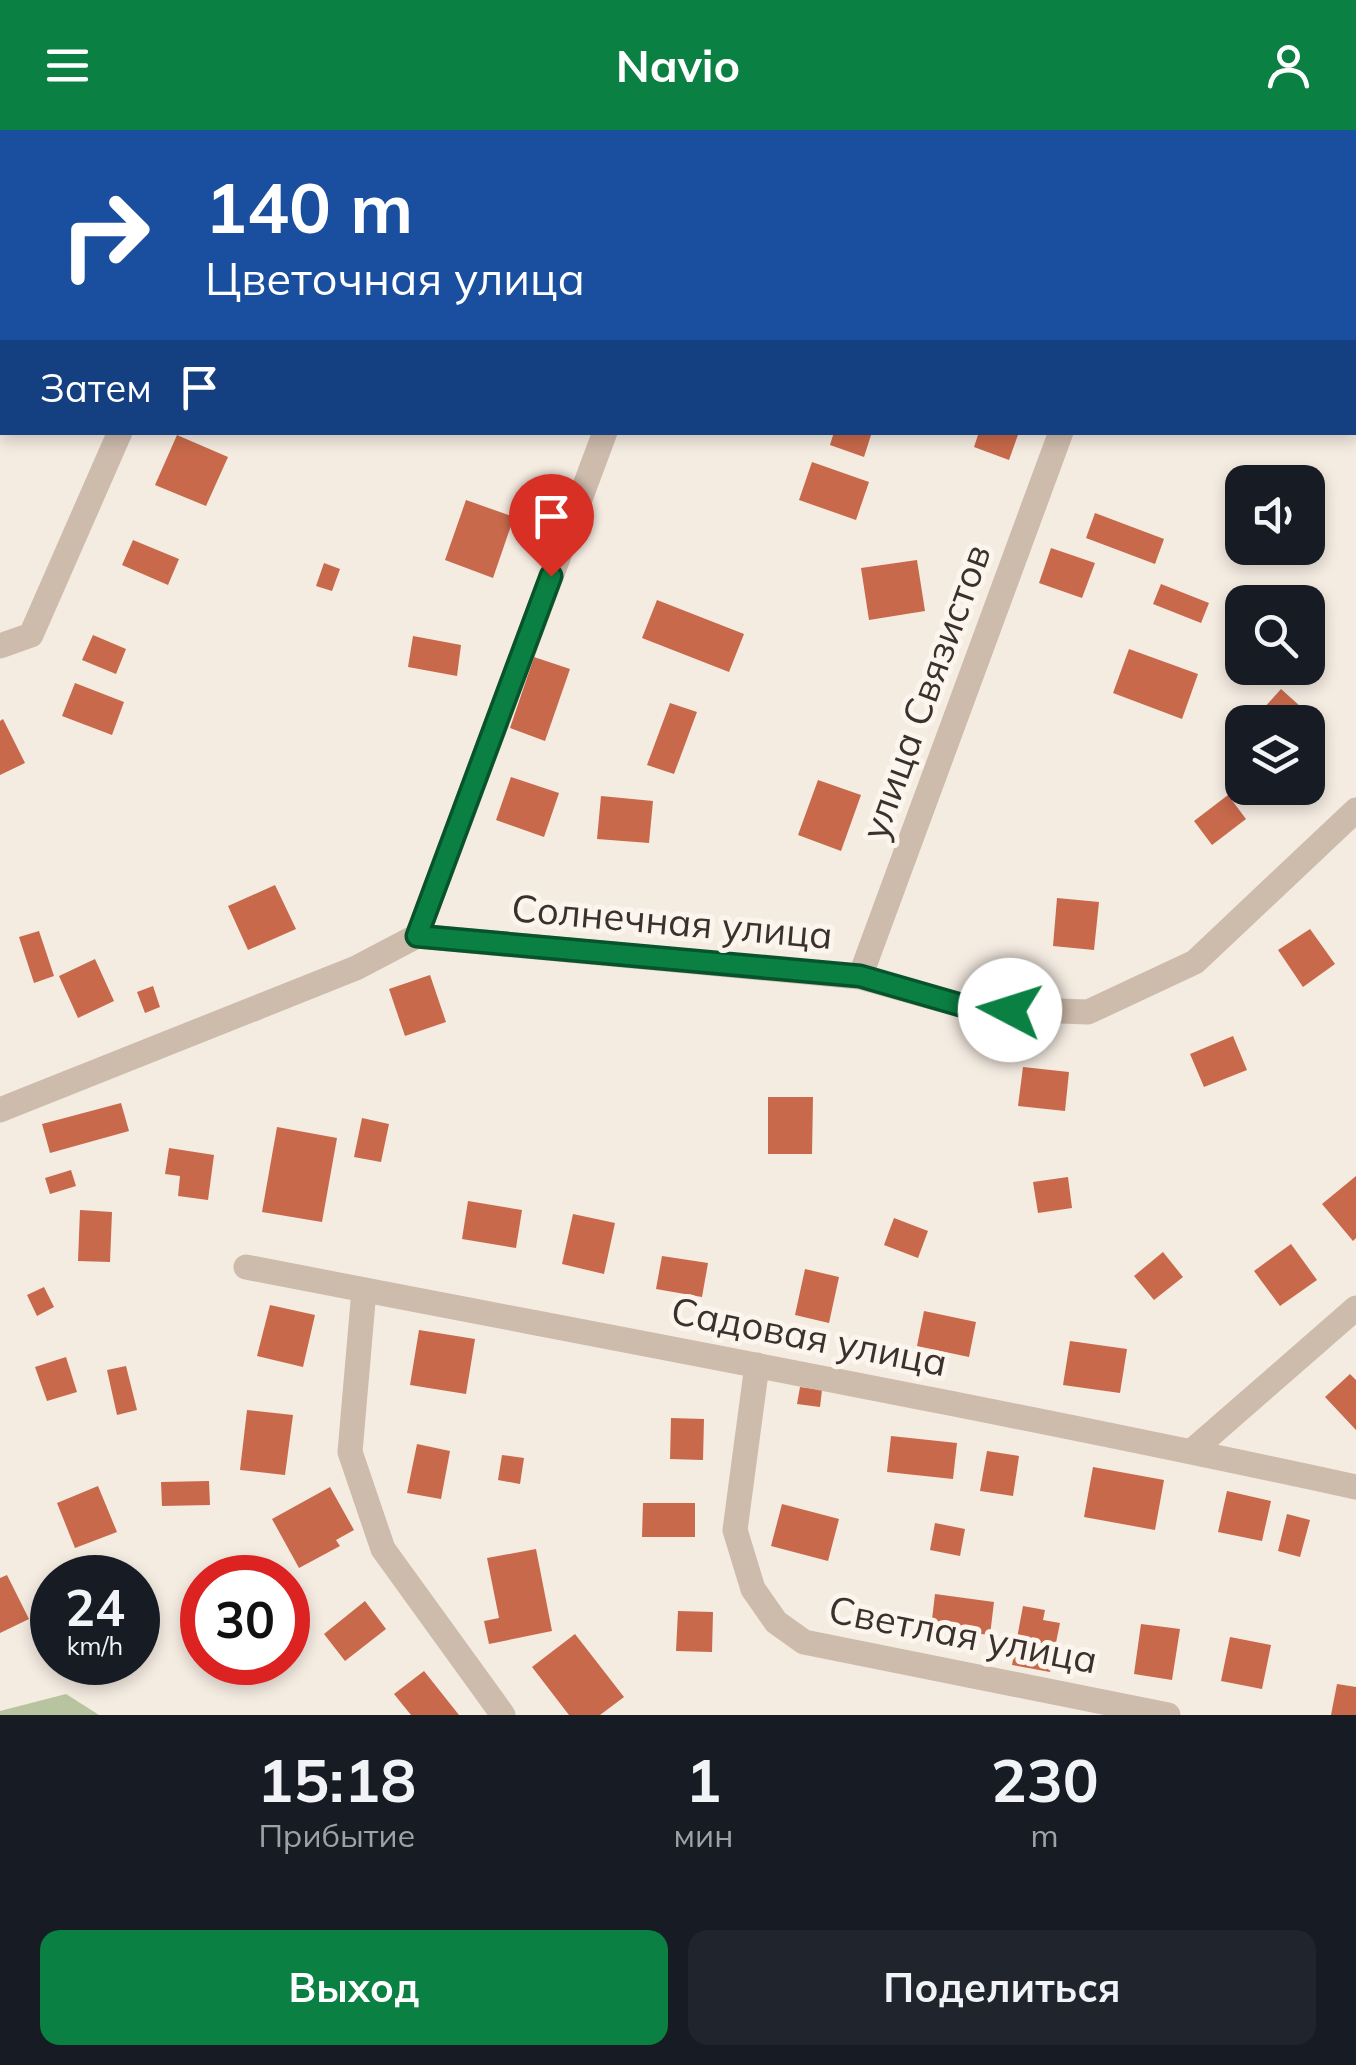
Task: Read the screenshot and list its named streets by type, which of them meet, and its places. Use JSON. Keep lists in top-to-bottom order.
{
  "streets": {
    "street": [
      "улица Связистов",
      "Солнечная улица",
      "Садовая улица",
      "Светлая улица"
    ]
  },
  "crossings": [
    ["улица Связистов", "Солнечная улица"],
    ["Садовая улица", "Светлая улица"]
  ],
  "page": {
    "header": "Navio",
    "turn": ["140 m", "Цветочная улица"],
    "then": "Затем",
    "speed": "24 km/h",
    "limit": "30",
    "eta": [
      "15:18",
      "Прибытие",
      "1",
      "мин",
      "230",
      "m"
    ],
    "buttons": ["Выход", "Поделиться"]
  }
}
